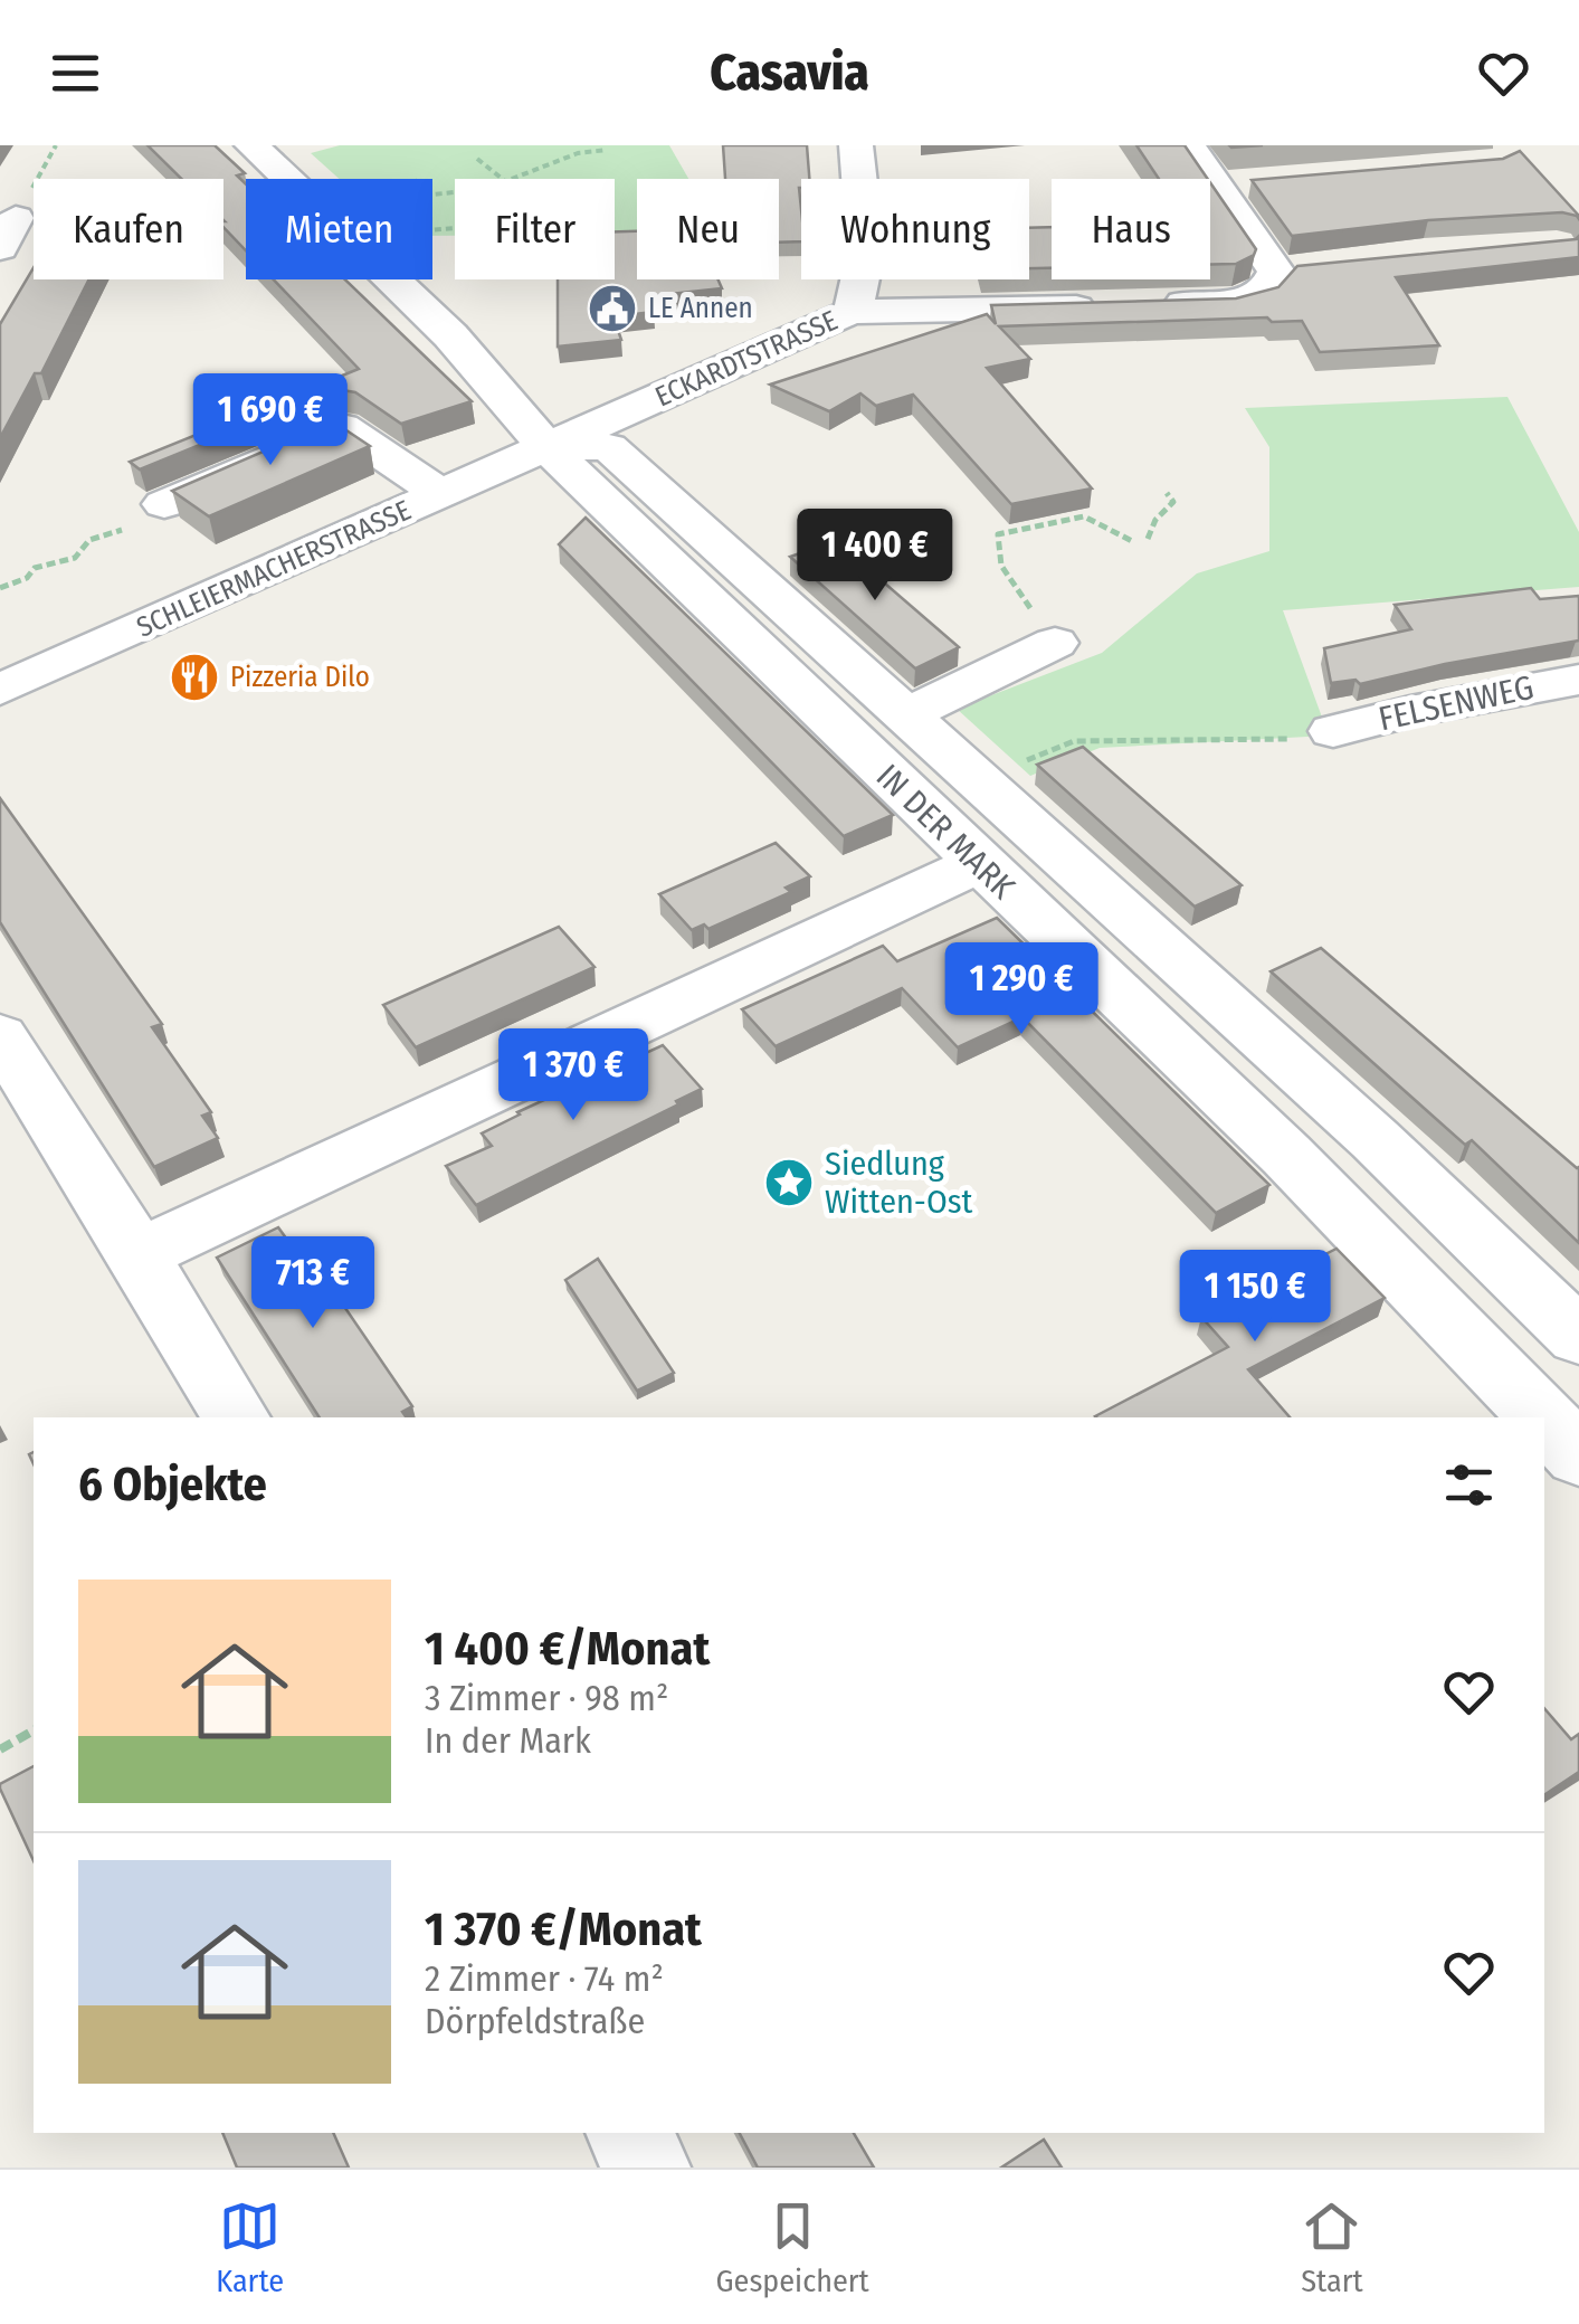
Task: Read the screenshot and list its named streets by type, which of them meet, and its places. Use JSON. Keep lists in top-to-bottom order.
{
  "streets": {
    "street": [
      "ECKARDTSTRASSE",
      "SCHLEIERMACHERSTRASSE",
      "FELSENWEG",
      "IN DER MARK"
    ]
  },
  "crossings": [
    ["ECKARDTSTRASSE", "SCHLEIERMACHERSTRASSE"],
    ["ECKARDTSTRASSE", "IN DER MARK"],
    ["SCHLEIERMACHERSTRASSE", "IN DER MARK"]
  ],
  "places": {
    "public building": ["LE Annen"],
    "restaurant": ["Pizzeria Dilo"],
    "place": ["Siedlung Witten-Ost"]
  },
  "page": {
    "header": "Casavia",
    "chip": [
      "Kaufen",
      "Mieten",
      "Filter",
      "Neu",
      "Wohnung",
      "Haus"
    ],
    "price": [
      "1 690 €",
      "1 400 €",
      "1 290 €",
      "1 370 €",
      "713 €",
      "1 150 €"
    ],
    "heading": "6 Objekte",
    "list": [
      {
        "name": "1 400 €/Monat",
        "note": "3 Zimmer · 98 m² · In der Mark"
      },
      {
        "name": "1 370 €/Monat",
        "note": "2 Zimmer · 74 m² · Dörpfeldstraße"
      }
    ],
    "tabs": ["Karte", "Gespeichert", "Start"]
  }
}
